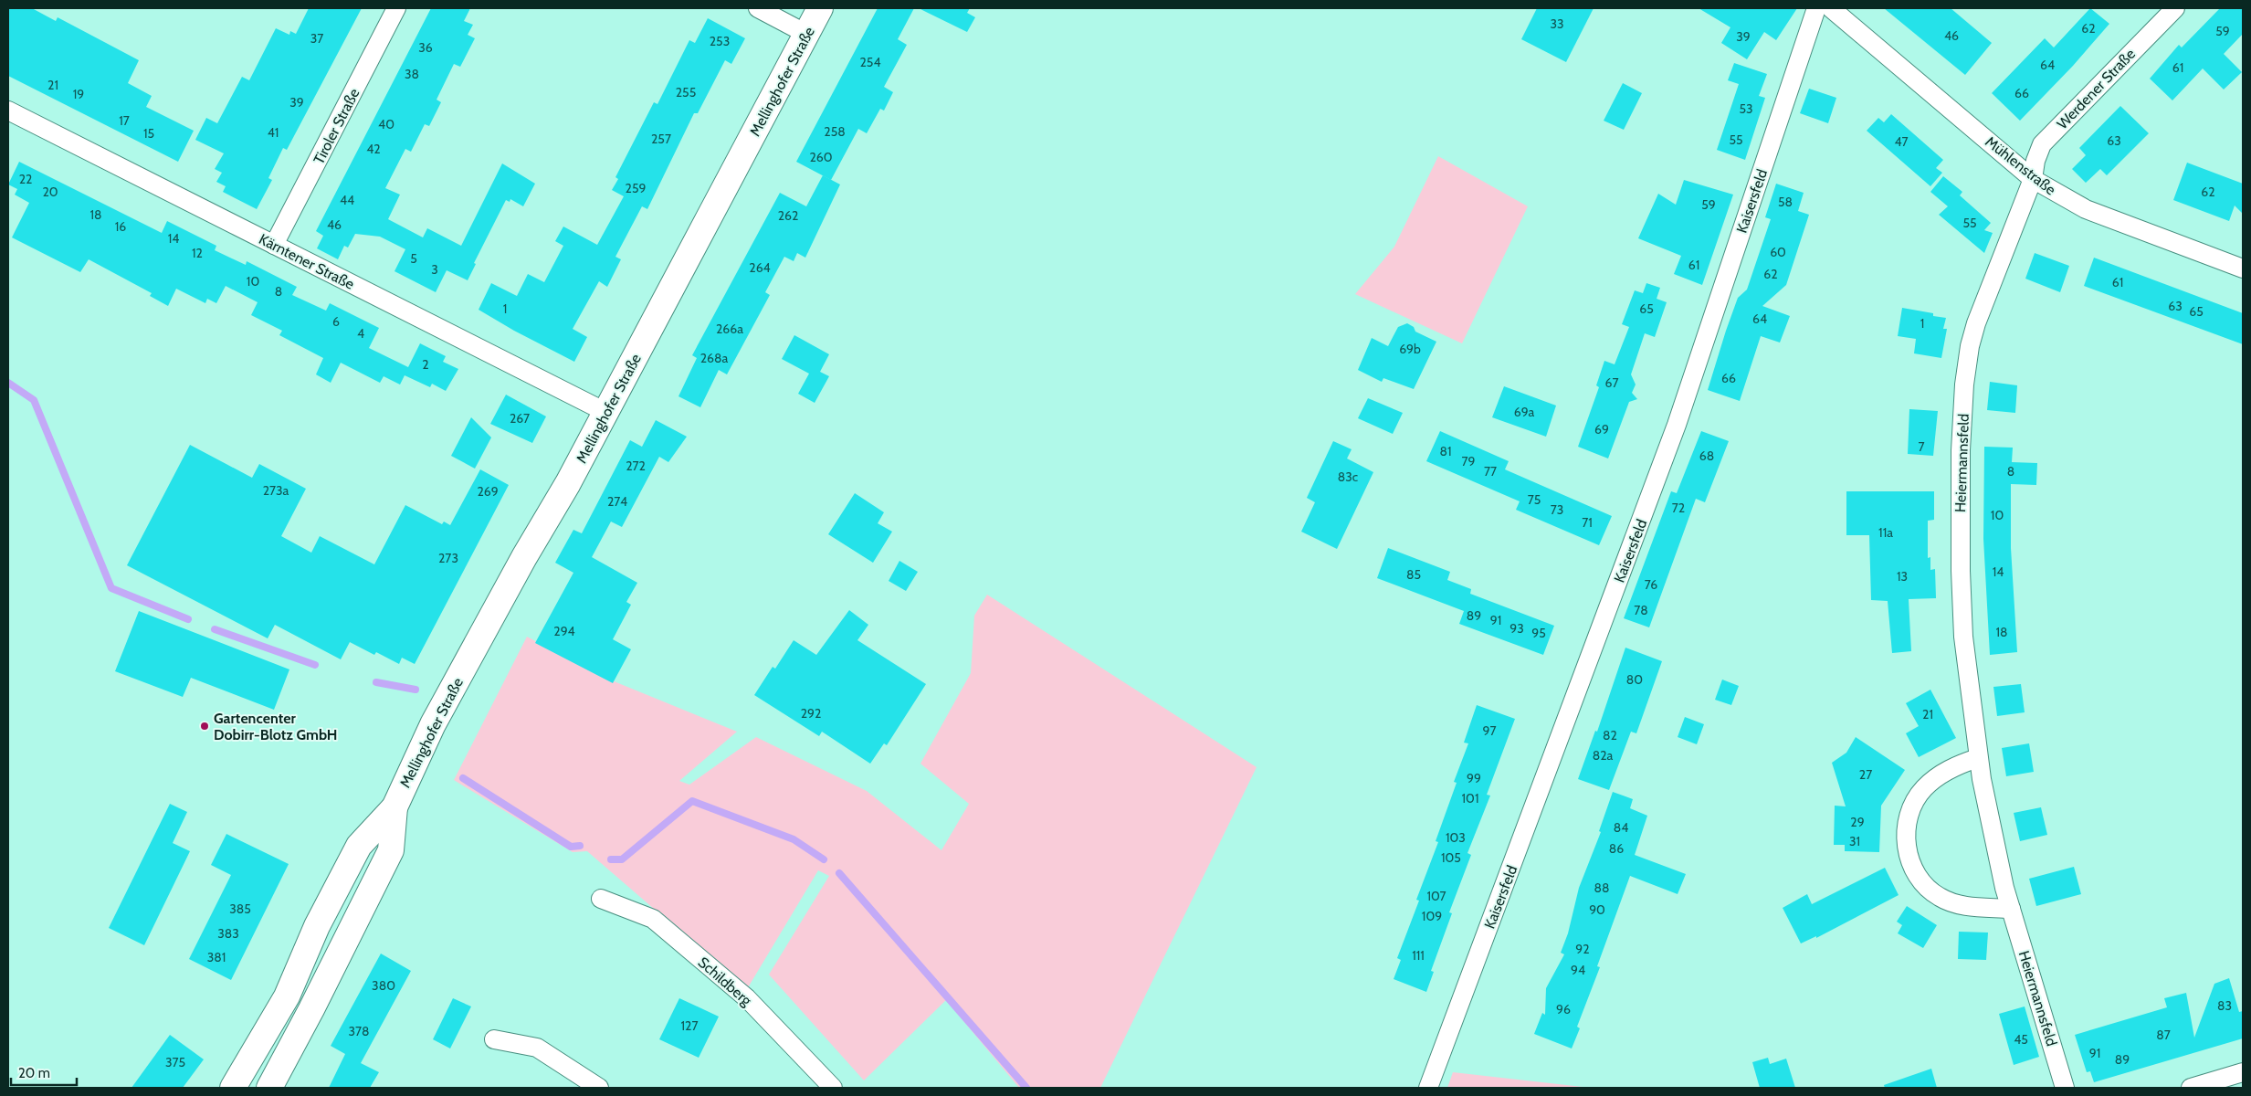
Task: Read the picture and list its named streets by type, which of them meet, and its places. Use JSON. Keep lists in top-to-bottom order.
{
  "streets": {
    "main road": ["Mellinghofer Straße"],
    "street": [
      "Werdener Straße",
      "Tiroler Straße",
      "Mühlenstraße",
      "Kaisersfeld",
      "Kärntener Straße",
      "Heiermannsfeld",
      "Schildberg"
    ]
  },
  "crossings": [
    ["Mellinghofer Straße", "Kärntener Straße"],
    ["Werdener Straße", "Mühlenstraße"],
    ["Werdener Straße", "Heiermannsfeld"],
    ["Tiroler Straße", "Kärntener Straße"],
    ["Mühlenstraße", "Heiermannsfeld"]
  ],
  "places": ["Gartencenter Dobirr-Blotz GmbH"],
  "house_numbers": [
    "33",
    "62",
    "59",
    "46",
    "39",
    "37",
    "253",
    "36",
    "254",
    "64",
    "61",
    "38",
    "21",
    "255",
    "66",
    "19",
    "39",
    "53",
    "17",
    "40",
    "258",
    "41",
    "15",
    "257",
    "55",
    "63",
    "47",
    "42",
    "260",
    "22",
    "259",
    "20",
    "62",
    "44",
    "58",
    "59",
    "18",
    "262",
    "55",
    "46",
    "16",
    "14",
    "60",
    "12",
    "5",
    "61",
    "264",
    "3",
    "62",
    "10",
    "61",
    "8",
    "63",
    "1",
    "65",
    "65",
    "64",
    "6",
    "1",
    "266a",
    "4",
    "69b",
    "268a",
    "2",
    "66",
    "67",
    "69a",
    "267",
    "69",
    "7",
    "81",
    "68",
    "79",
    "272",
    "77",
    "8",
    "83c",
    "273a",
    "269",
    "75",
    "274",
    "72",
    "73",
    "10",
    "71",
    "11a",
    "273",
    "14",
    "85",
    "13",
    "76",
    "78",
    "89",
    "91",
    "93",
    "294",
    "18",
    "95",
    "80",
    "292",
    "21",
    "97",
    "82",
    "82a",
    "27",
    "99",
    "101",
    "29",
    "84",
    "103",
    "31",
    "86",
    "105",
    "88",
    "107",
    "385",
    "90",
    "109",
    "383",
    "92",
    "111",
    "381",
    "94",
    "380",
    "83",
    "96",
    "127",
    "378",
    "87",
    "45",
    "91",
    "89",
    "375"
  ],
  "scale_bar": "20 m"
}
